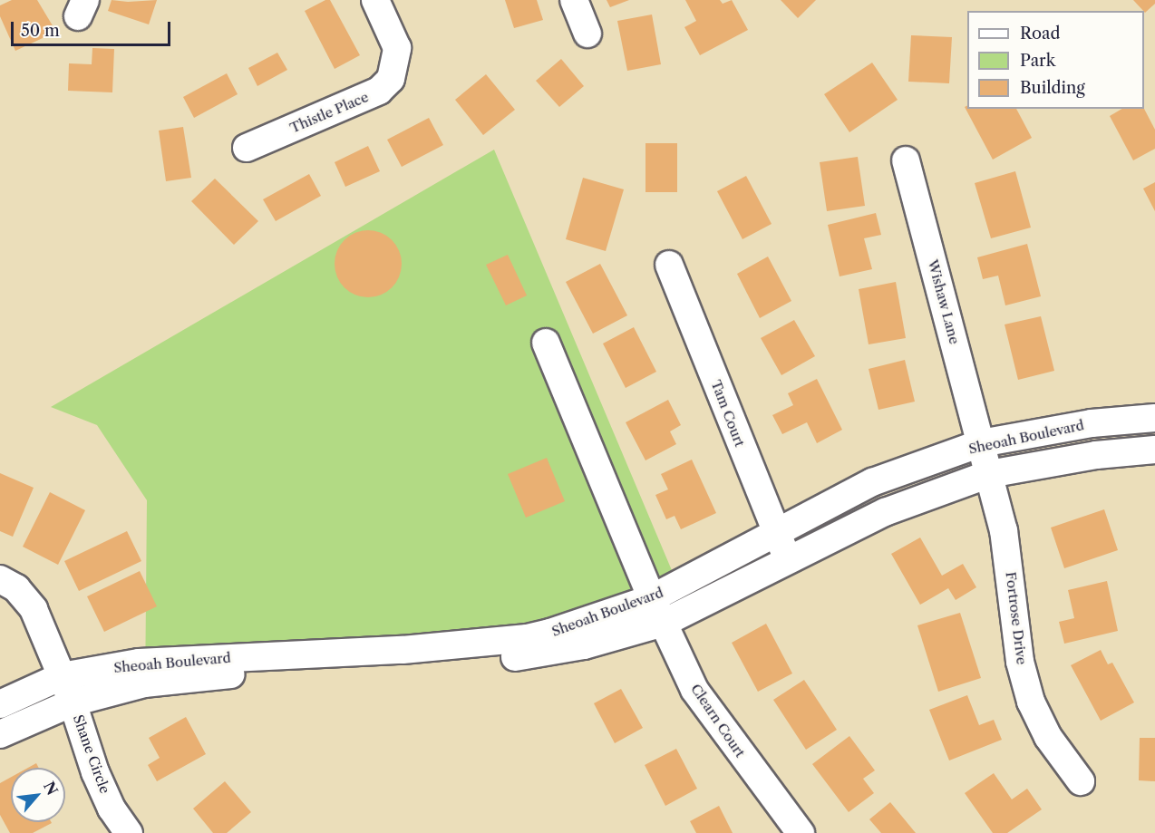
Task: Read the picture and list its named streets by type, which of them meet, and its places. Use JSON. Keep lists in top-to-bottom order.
{
  "streets": {
    "street": [
      "Thistle Place",
      "Wishaw Lane",
      "Tam Court",
      "Sheoah Boulevard",
      "Fortrose Drive",
      "Clearn Court",
      "Shane Circle"
    ]
  },
  "crossings": [
    ["Wishaw Lane", "Sheoah Boulevard"],
    ["Wishaw Lane", "Fortrose Drive"],
    ["Tam Court", "Sheoah Boulevard"],
    ["Sheoah Boulevard", "Fortrose Drive"],
    ["Sheoah Boulevard", "Clearn Court"],
    ["Sheoah Boulevard", "Shane Circle"]
  ],
  "legend": ["Road", "Park", "Building"],
  "scale_bar": "50 m",
  "north": "top right"
}
